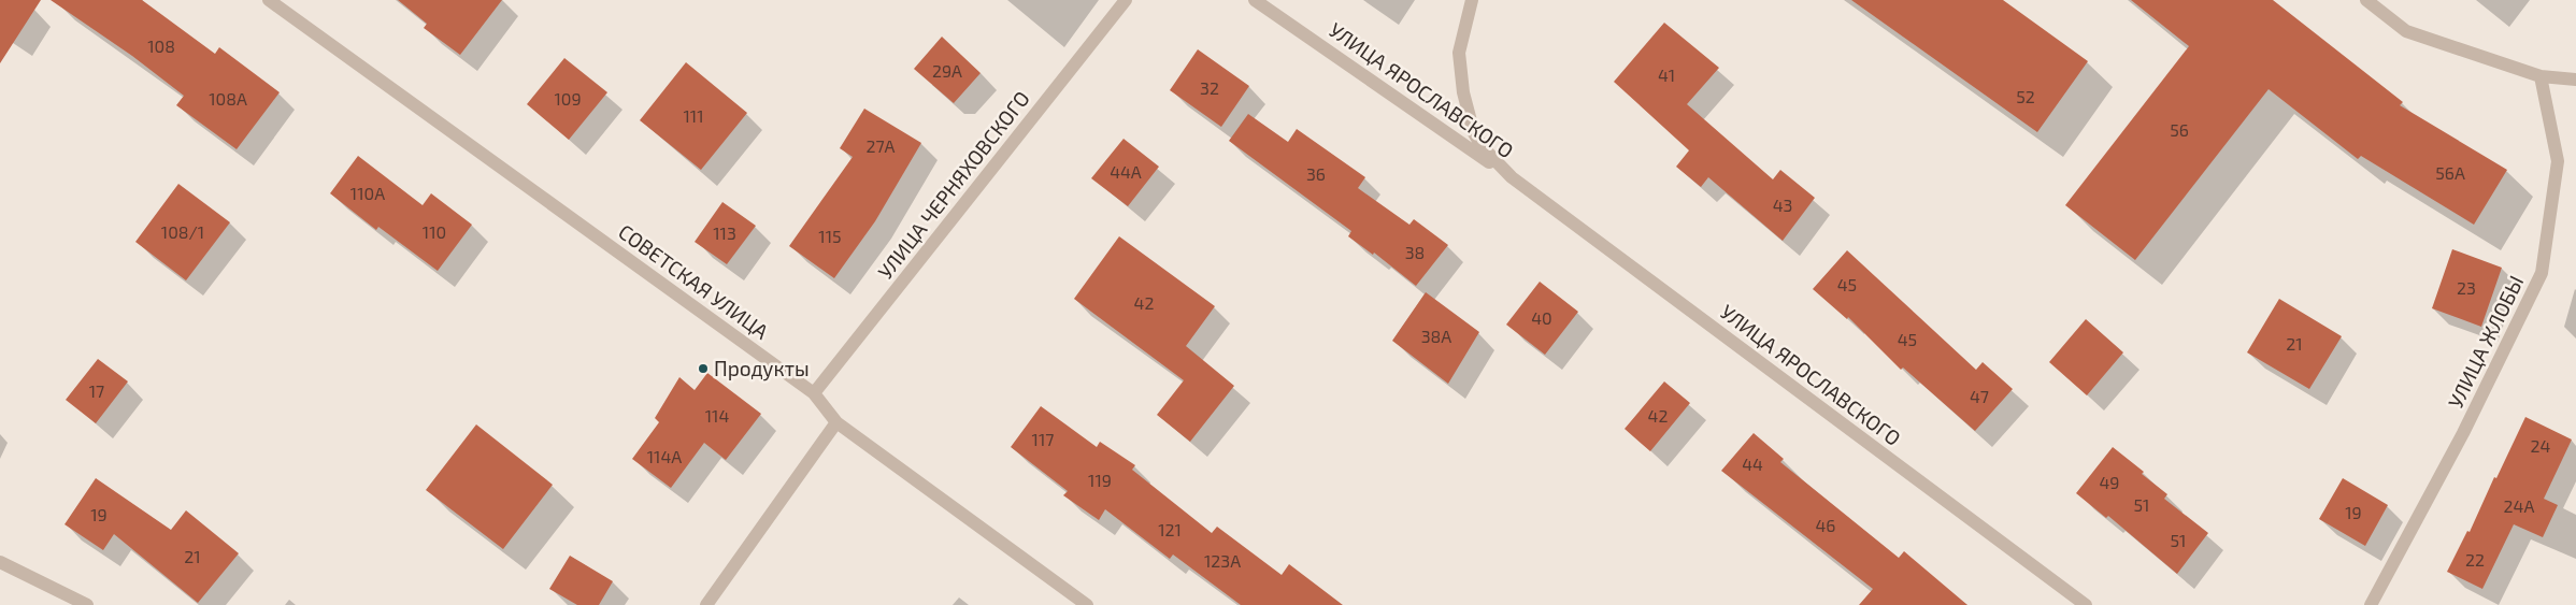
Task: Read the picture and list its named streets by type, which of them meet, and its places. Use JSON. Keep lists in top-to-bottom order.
{
  "streets": {
    "street": [
      "УЛИЦА ЯРОСЛАВСКОГО",
      "УЛИЦА ЧЕРНЯХОВСКОГО",
      "СОВЕТСКАЯ УЛИЦА",
      "УЛИЦА ЖЛОБЫ"
    ]
  },
  "crossings": [
    ["УЛИЦА ЧЕРНЯХОВСКОГО", "СОВЕТСКАЯ УЛИЦА"]
  ],
  "places": ["Продукты"],
  "house_numbers": [
    "108",
    "29А",
    "41",
    "32",
    "52",
    "108А",
    "109",
    "111",
    "56",
    "27А",
    "44А",
    "56А",
    "36",
    "110А",
    "43",
    "108/1",
    "110",
    "113",
    "115",
    "38",
    "45",
    "23",
    "42",
    "40",
    "38А",
    "45",
    "21",
    "17",
    "47",
    "114",
    "42",
    "117",
    "24",
    "114А",
    "44",
    "119",
    "49",
    "51",
    "24А",
    "19",
    "19",
    "46",
    "121",
    "51",
    "21",
    "22",
    "123А"
  ]
}
